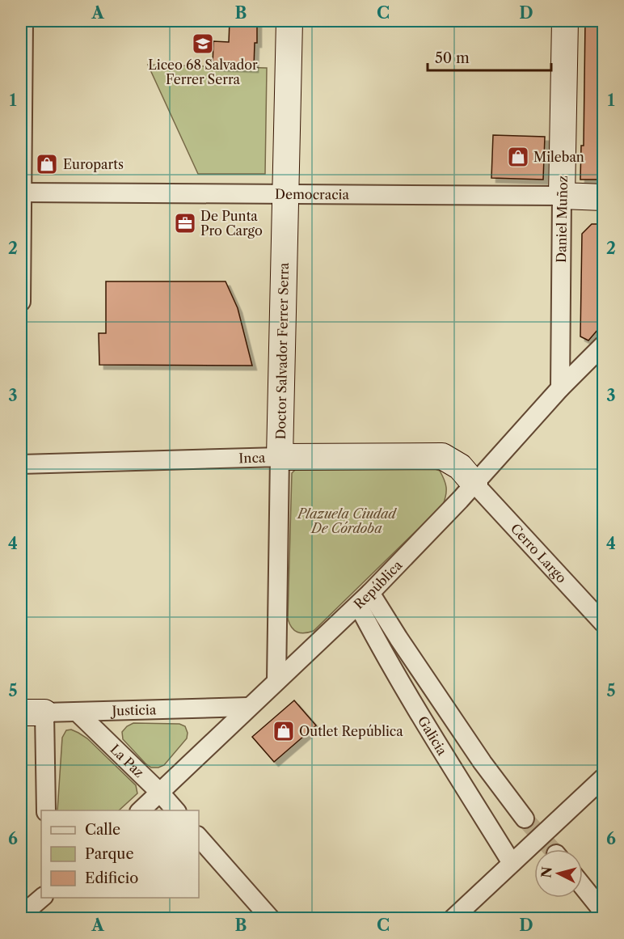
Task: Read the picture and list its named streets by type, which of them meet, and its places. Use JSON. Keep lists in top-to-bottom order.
{
  "streets": {
    "street": [
      "Democracia",
      "Daniel Muñoz",
      "Doctor Salvador Ferrer Serra",
      "Inca",
      "Cerro Largo",
      "República",
      "Justicia",
      "Galicia",
      "La Paz"
    ]
  },
  "crossings": [
    ["Democracia", "Daniel Muñoz"],
    ["Democracia", "Doctor Salvador Ferrer Serra"],
    ["Daniel Muñoz", "República"],
    ["Doctor Salvador Ferrer Serra", "Inca"],
    ["Doctor Salvador Ferrer Serra", "República"],
    ["Inca", "Cerro Largo"],
    ["Inca", "República"],
    ["Cerro Largo", "República"],
    ["República", "Justicia"],
    ["República", "Galicia"],
    ["República", "La Paz"],
    ["Justicia", "La Paz"]
  ],
  "parks": ["Plazuela Ciudad De Córdoba"],
  "places": {
    "school or university": ["Liceo 68 Salvador Ferrer Serra"],
    "shop": ["Mileban", "Europarts", "Outlet República"],
    "office": ["De Punta Pro Cargo"]
  },
  "legend": ["Calle", "Parque", "Edificio"],
  "scale_bar": "50 m",
  "north": "left",
  "grid": {
    "columns": [
      "A",
      "B",
      "C",
      "D"
    ],
    "rows": [
      "1",
      "2",
      "3",
      "4",
      "5",
      "6"
    ]
  }
}
